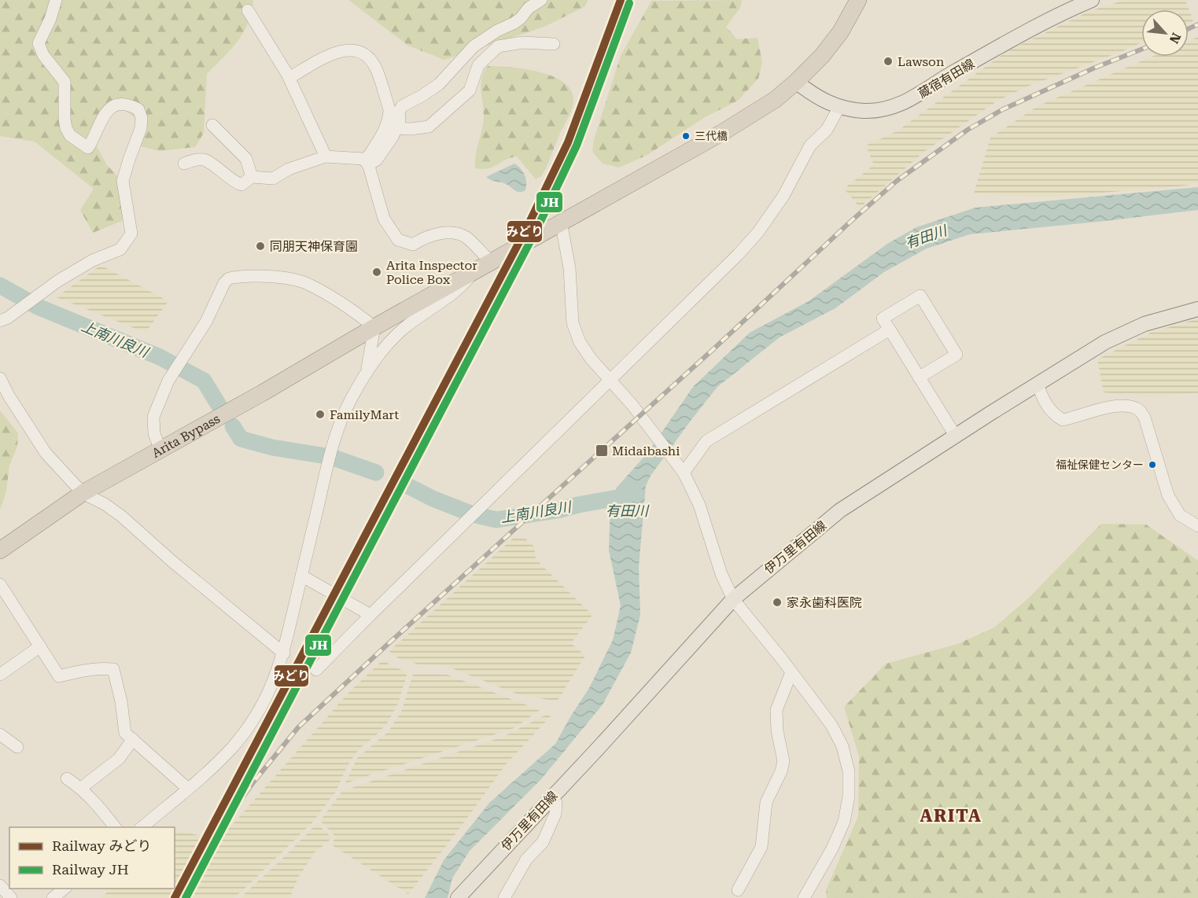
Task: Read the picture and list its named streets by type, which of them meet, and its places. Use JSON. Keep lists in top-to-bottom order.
{
  "streets": {
    "highway": ["Arita Bypass"],
    "main road": ["蔵宿有田線", "伊万里有田線"]
  },
  "crossings": [
    ["蔵宿有田線", "Arita Bypass"]
  ],
  "districts": ["ARITA"],
  "water": ["有田川", "上南川良川"],
  "places": {
    "other": [
      "Lawson",
      "三代橋",
      "同朋天神保育園",
      "Arita Inspector Police Box",
      "FamilyMart",
      "福祉保健センター",
      "家永歯科医院"
    ],
    "transit": ["Midaibashi"]
  },
  "lines": ["rail line みどり", "rail line JH"],
  "legend": ["Railway みどり", "Railway JH"],
  "north": "bottom right"
}
